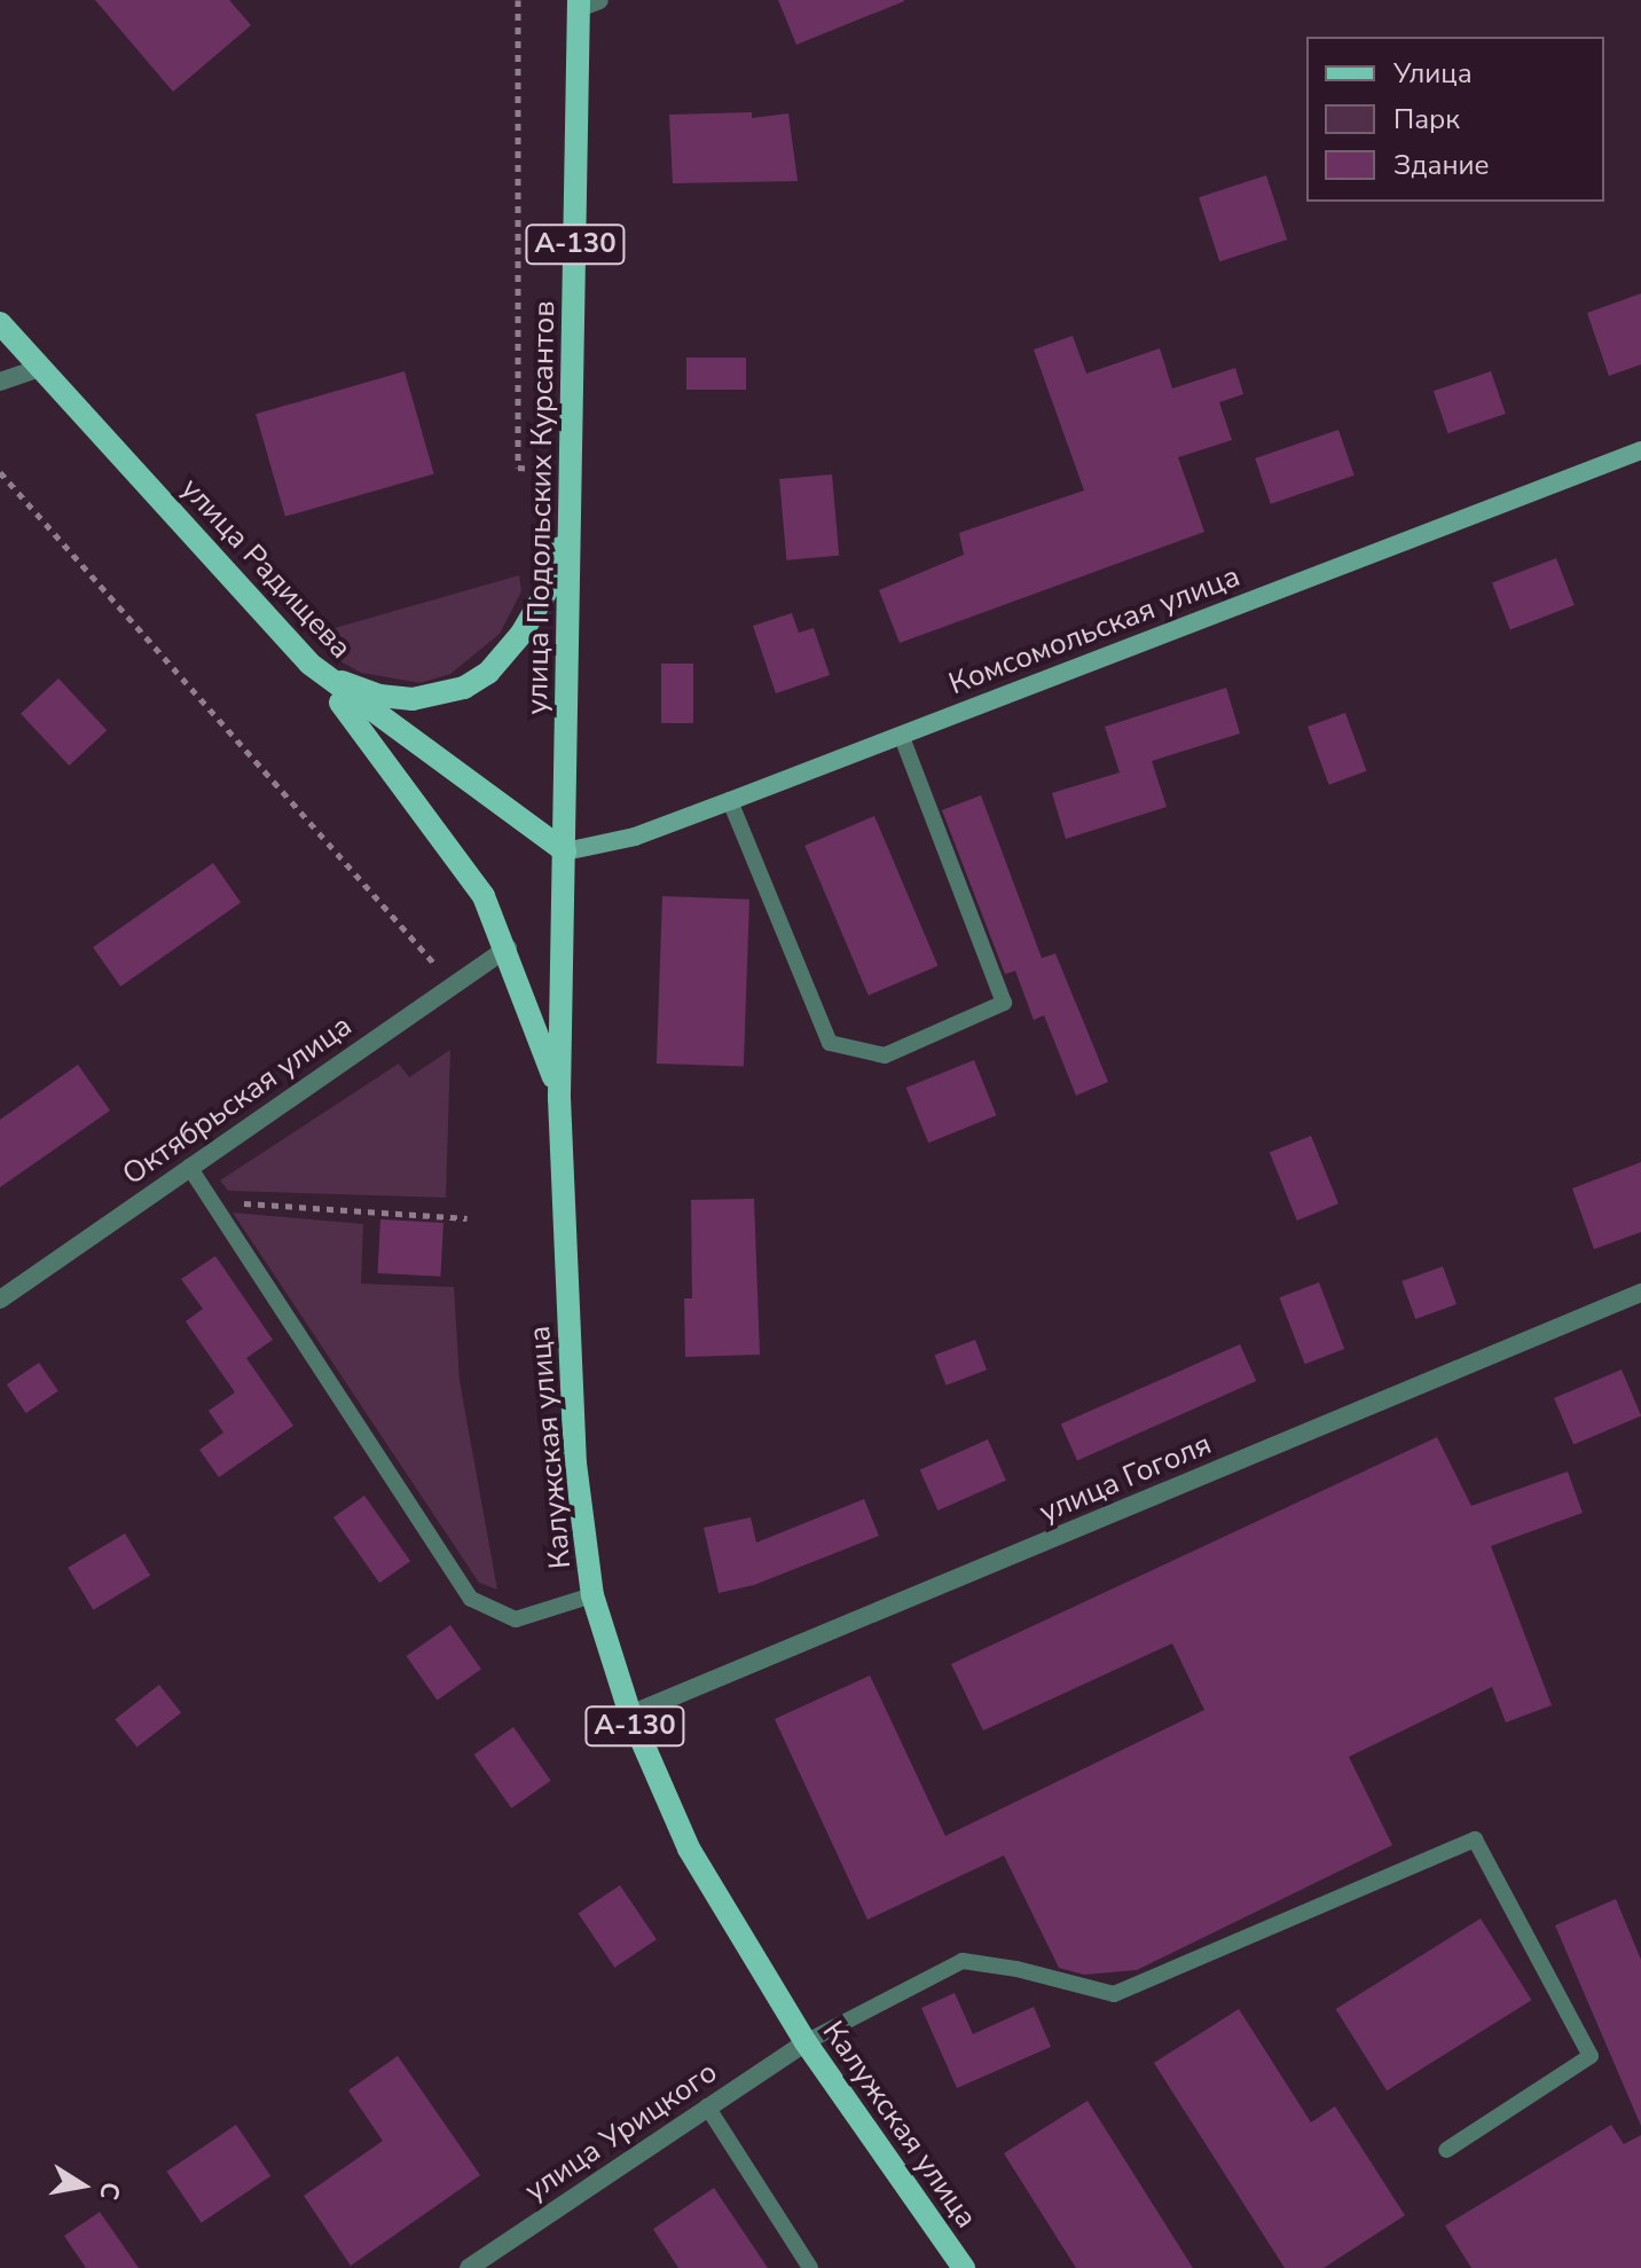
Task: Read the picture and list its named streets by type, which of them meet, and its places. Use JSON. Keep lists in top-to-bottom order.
{
  "streets": {
    "main road": [
      "А-130",
      "улица Подольских Курсантов",
      "улица Радищева",
      "Калужская улица"
    ],
    "street": [
      "Комсомольская улица",
      "Октябрьская улица",
      "улица Гоголя",
      "улица Урицкого"
    ]
  },
  "crossings": [
    ["улица Подольских Курсантов", "улица Радищева"],
    ["улица Подольских Курсантов", "Комсомольская улица"],
    ["улица Подольских Курсантов", "Калужская улица"],
    ["улица Радищева", "Комсомольская улица"],
    ["улица Радищева", "Калужская улица"],
    ["Комсомольская улица", "Калужская улица"],
    ["Калужская улица", "улица Гоголя"],
    ["Калужская улица", "улица Урицкого"]
  ],
  "legend": ["Улица", "Парк", "Здание"],
  "north": "right"
}
